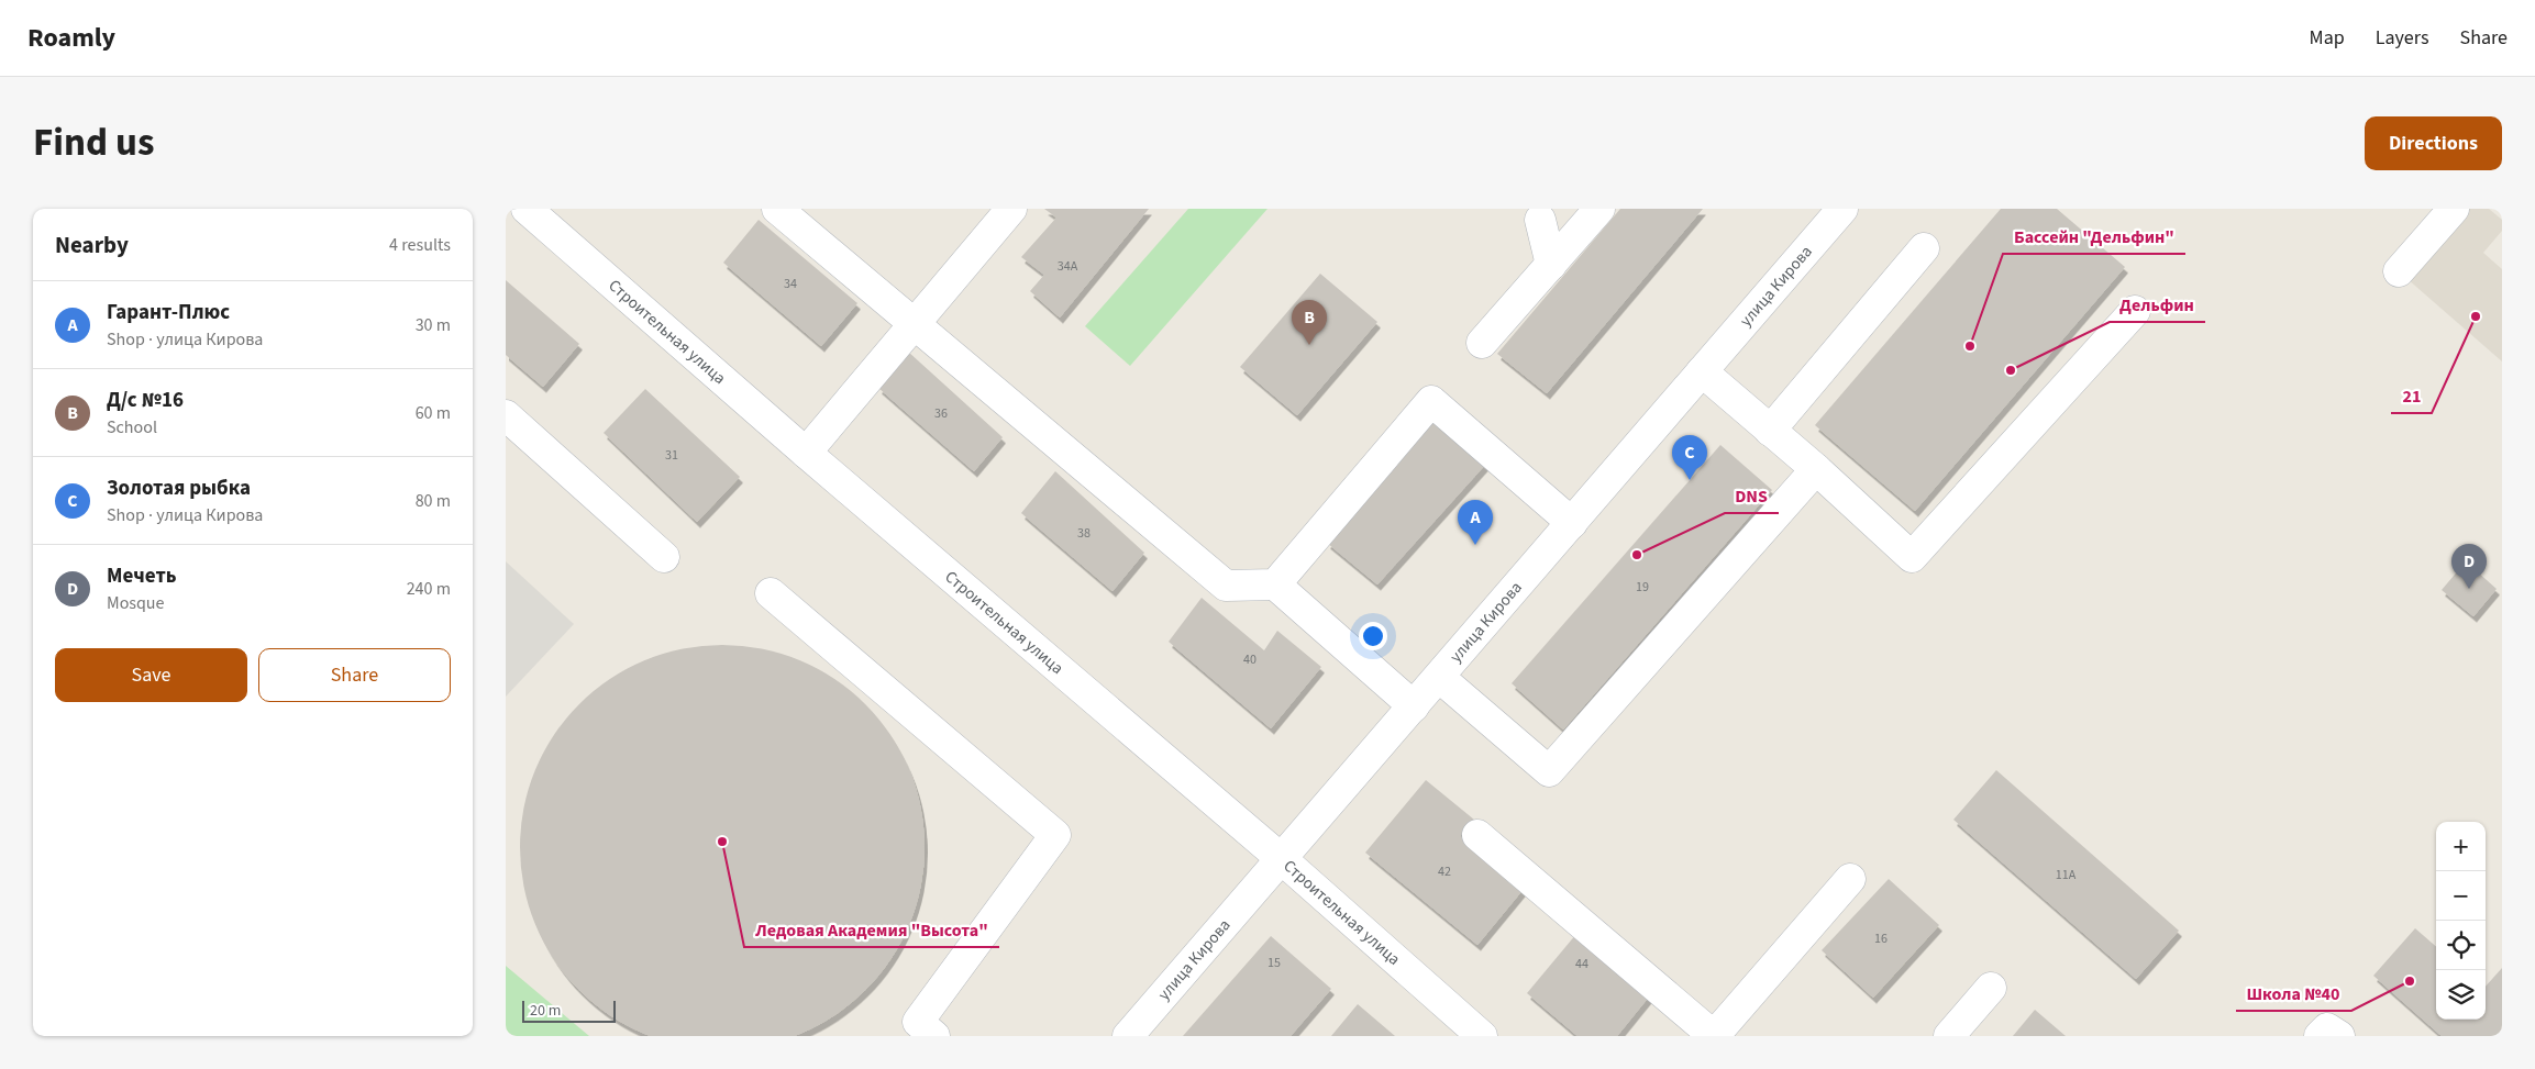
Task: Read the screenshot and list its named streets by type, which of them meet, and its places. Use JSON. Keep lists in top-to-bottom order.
{
  "streets": {
    "street": ["улица Кирова", "Строительная улица"]
  },
  "crossings": [
    ["улица Кирова", "Строительная улица"]
  ],
  "places": [
    "21",
    "Бассейн \"Дельфин\"",
    "Дельфин",
    "DNS",
    "Ледовая Академия \"Высота\"",
    "Школа №40"
  ],
  "house_numbers": [
    "34А",
    "34",
    "36",
    "31",
    "38",
    "19",
    "40",
    "42",
    "11А",
    "16",
    "15",
    "44"
  ],
  "scale_bar": "20 m",
  "page": {
    "header": "Roamly",
    "nav": ["Map", "Layers", "Share"],
    "title": "Find us",
    "buttons": [
      "Directions",
      ["Save", "Share"]
    ],
    "heading": ["Nearby", "4 results"],
    "list": [
      {
        "mark": "A",
        "name": "Гарант-Плюс",
        "note": "Shop · улица Кирова",
        "value": "30 m"
      },
      {
        "mark": "B",
        "name": "Д/с №16",
        "note": "School",
        "value": "60 m"
      },
      {
        "mark": "C",
        "name": "Золотая рыбка",
        "note": "Shop · улица Кирова",
        "value": "80 m"
      },
      {
        "mark": "D",
        "name": "Мечеть",
        "note": "Mosque",
        "value": "240 m"
      }
    ],
    "pins": [
      "B",
      "C",
      "A",
      "D"
    ],
    "map_buttons": ["+", "−"],
    "scale": "20 m"
  }
}
